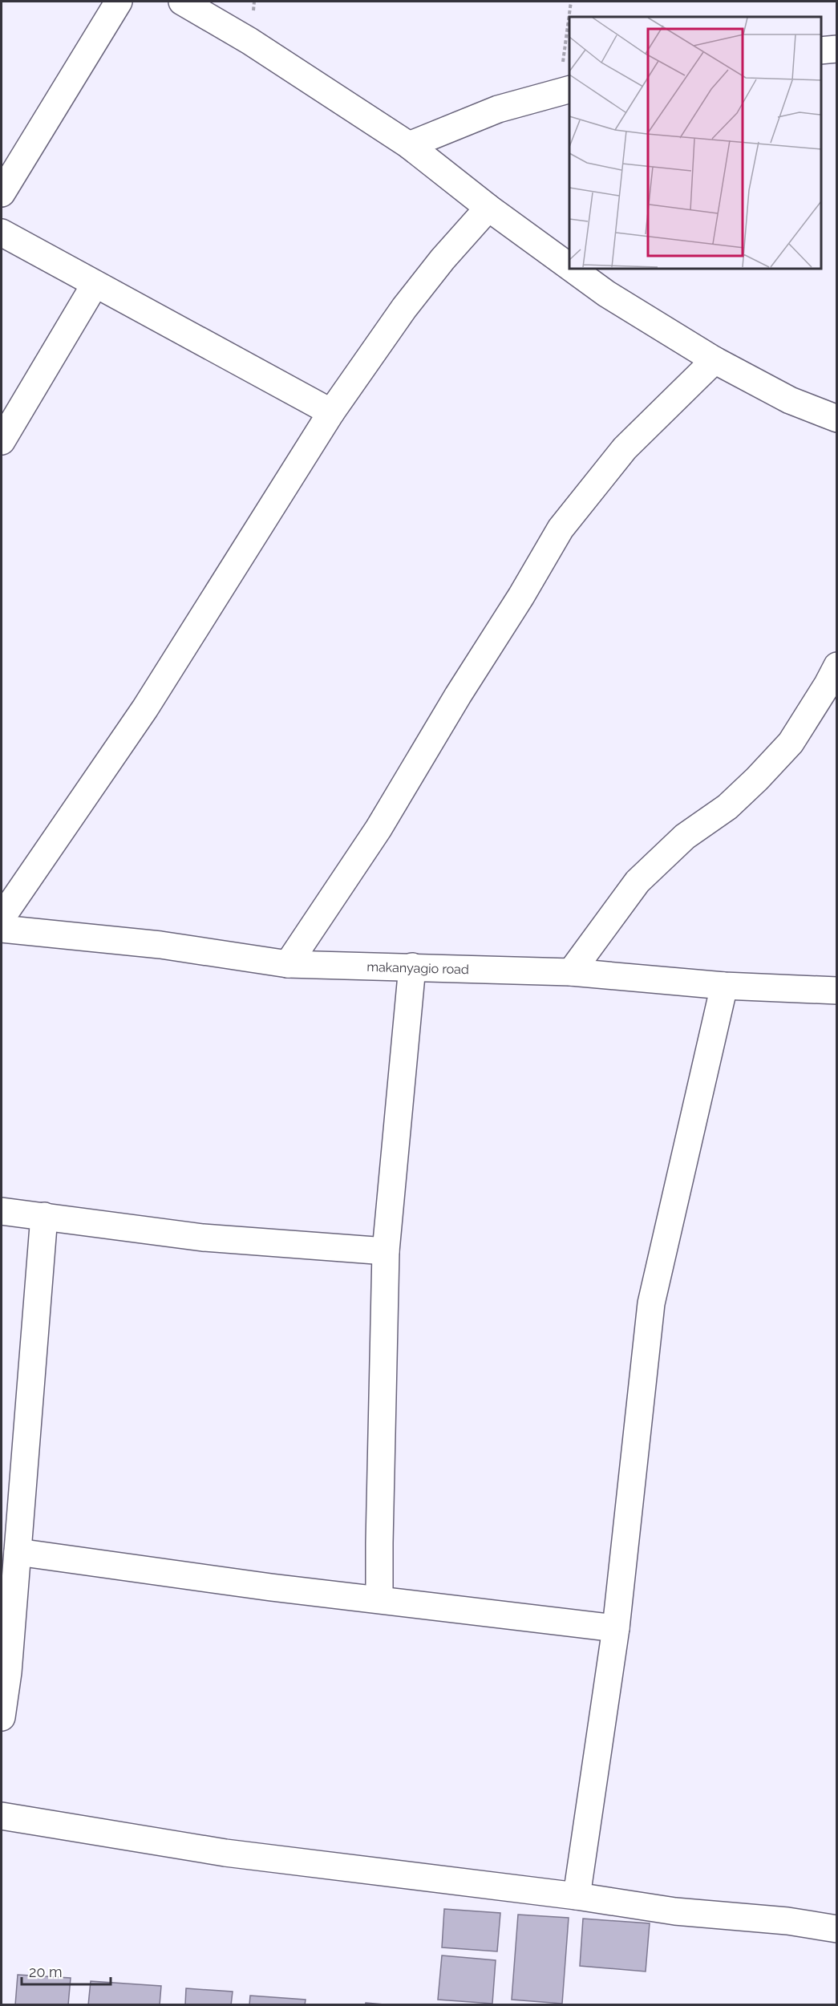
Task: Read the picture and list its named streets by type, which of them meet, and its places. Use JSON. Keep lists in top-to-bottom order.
{
  "streets": {
    "street": ["makanyagio road"]
  },
  "scale_bar": "20 m"
}
